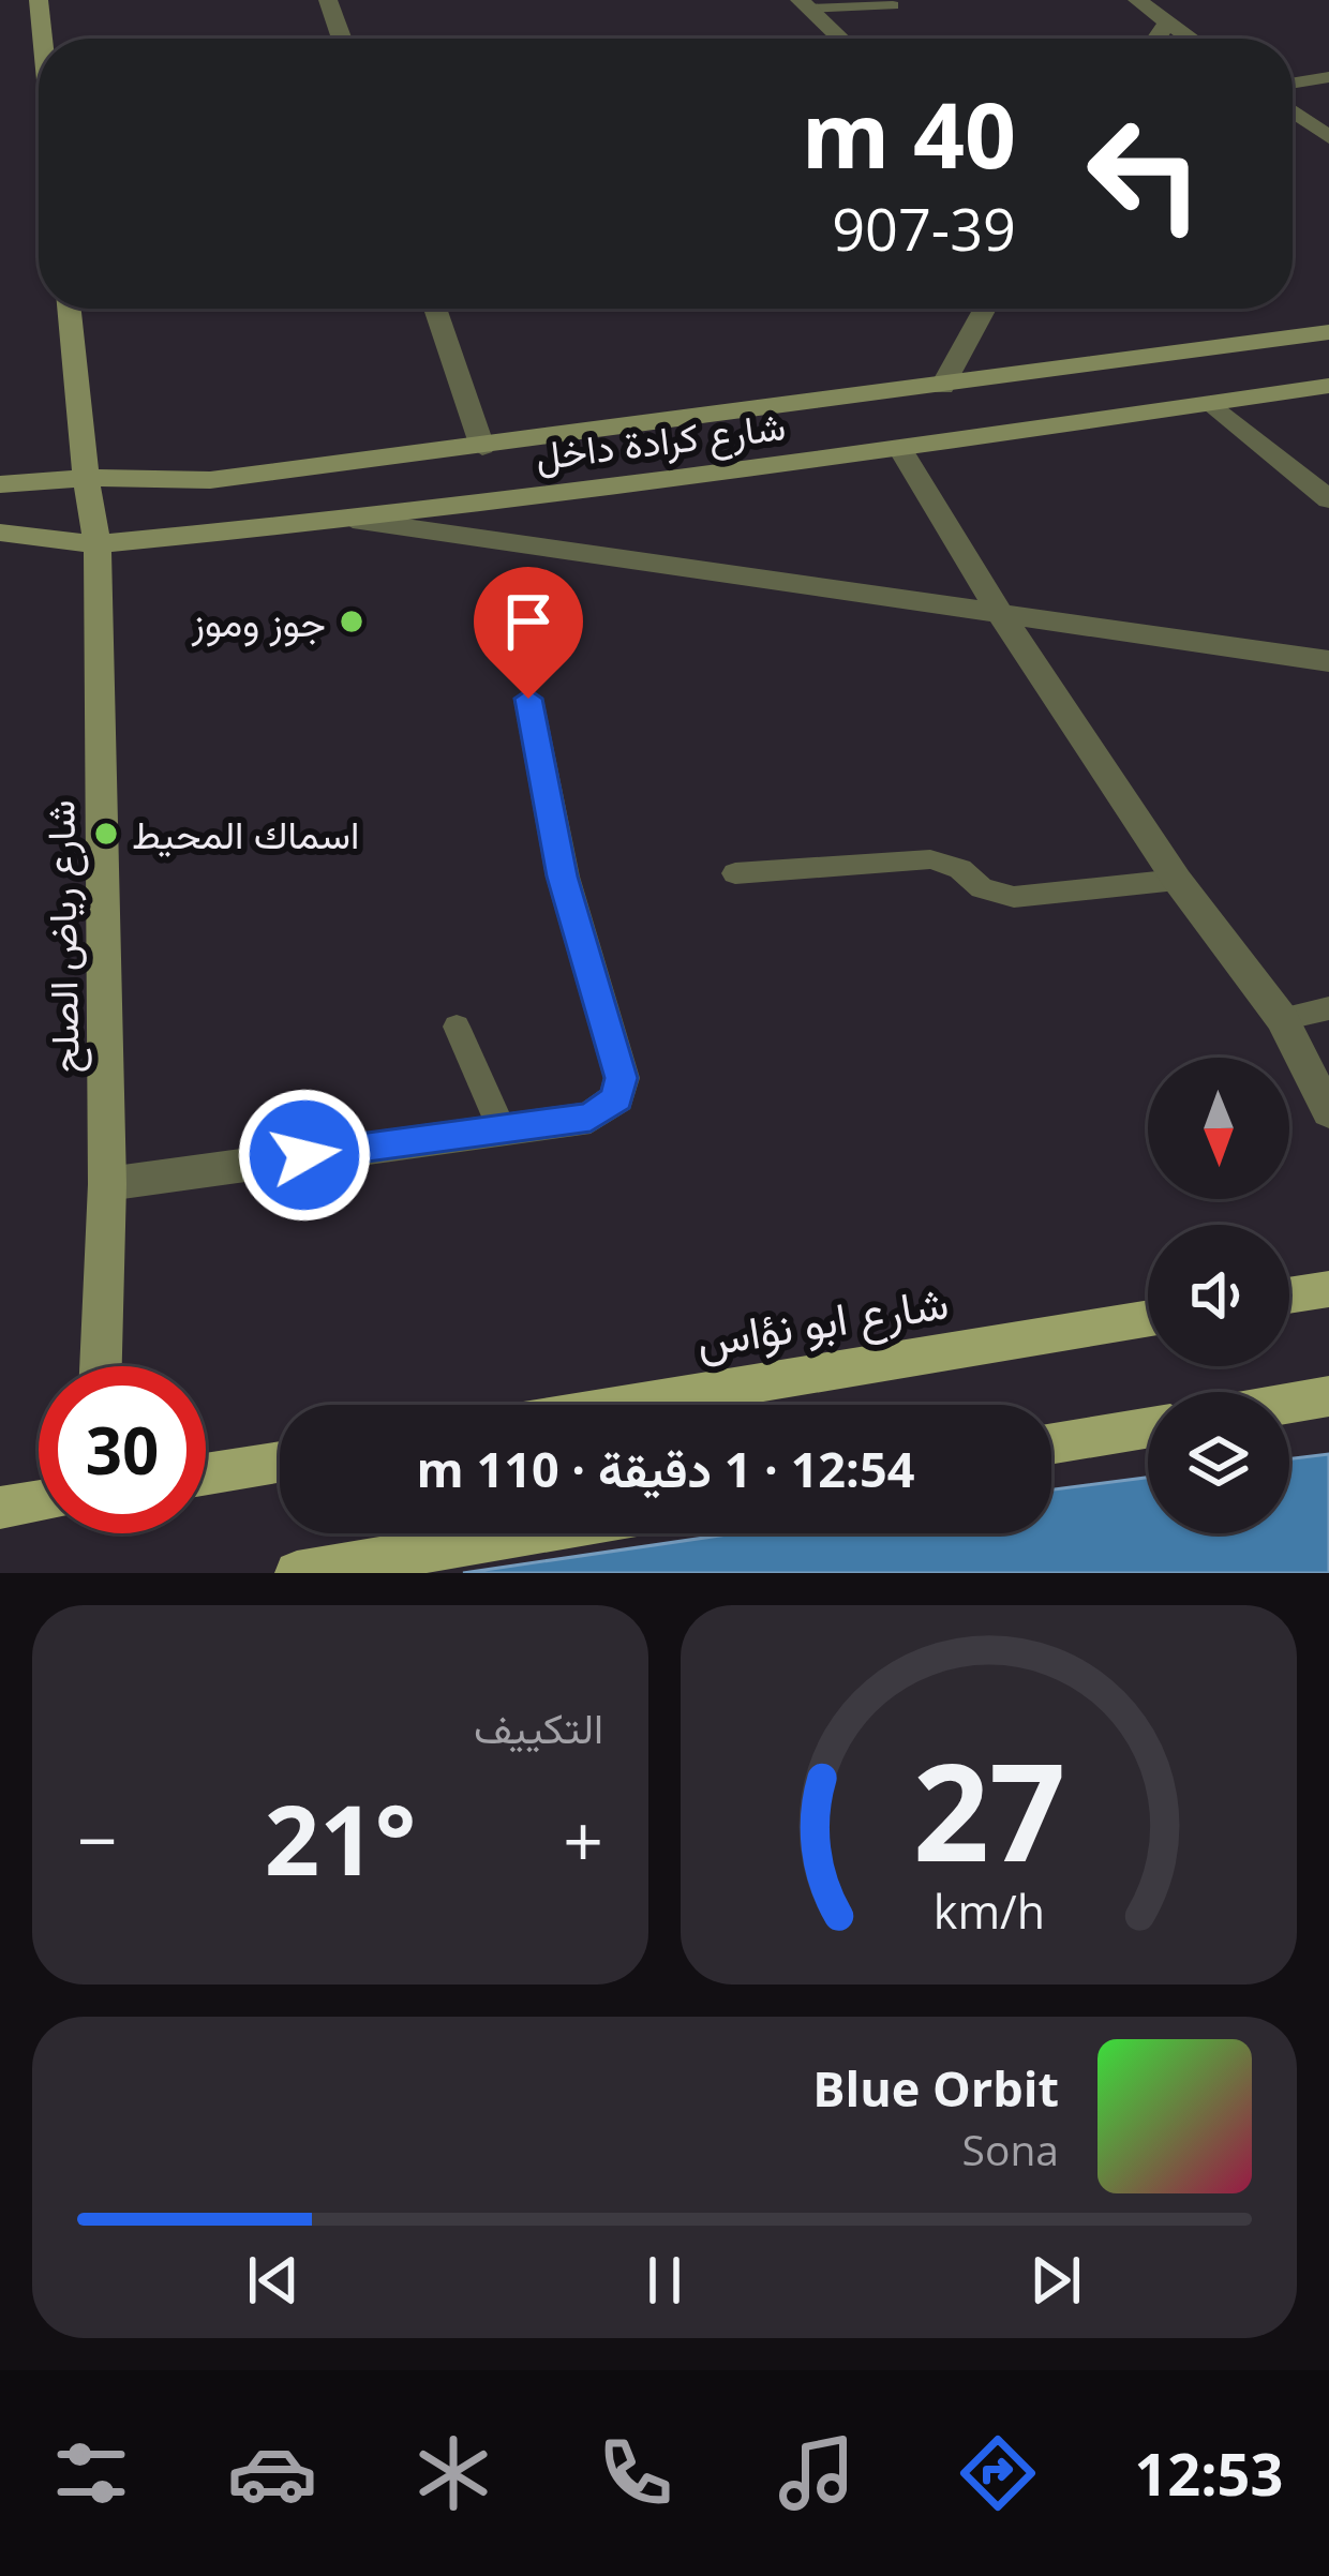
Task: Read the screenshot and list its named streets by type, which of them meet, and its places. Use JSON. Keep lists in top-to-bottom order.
{
  "streets": {
    "main road": ["شارع كرادة داخل", "شارع رياض الصلح", "شارع ابو نؤاس"]
  },
  "crossings": [
    ["شارع كرادة داخل", "شارع رياض الصلح"]
  ],
  "places": ["جوز وموز", "اسماك المحيط"],
  "north": "bottom",
  "page": {
    "turn": ["40 m", "907-39"],
    "limit": "30",
    "trip": "12:54 · 1 دقيقة · 110 m",
    "tile": "التكييف",
    "heat": ["−", "21°", "+"],
    "song": ["Blue Orbit", "Sona"],
    "tabs": "12:53",
    "gauge": ["27", "km/h"]
  }
}
